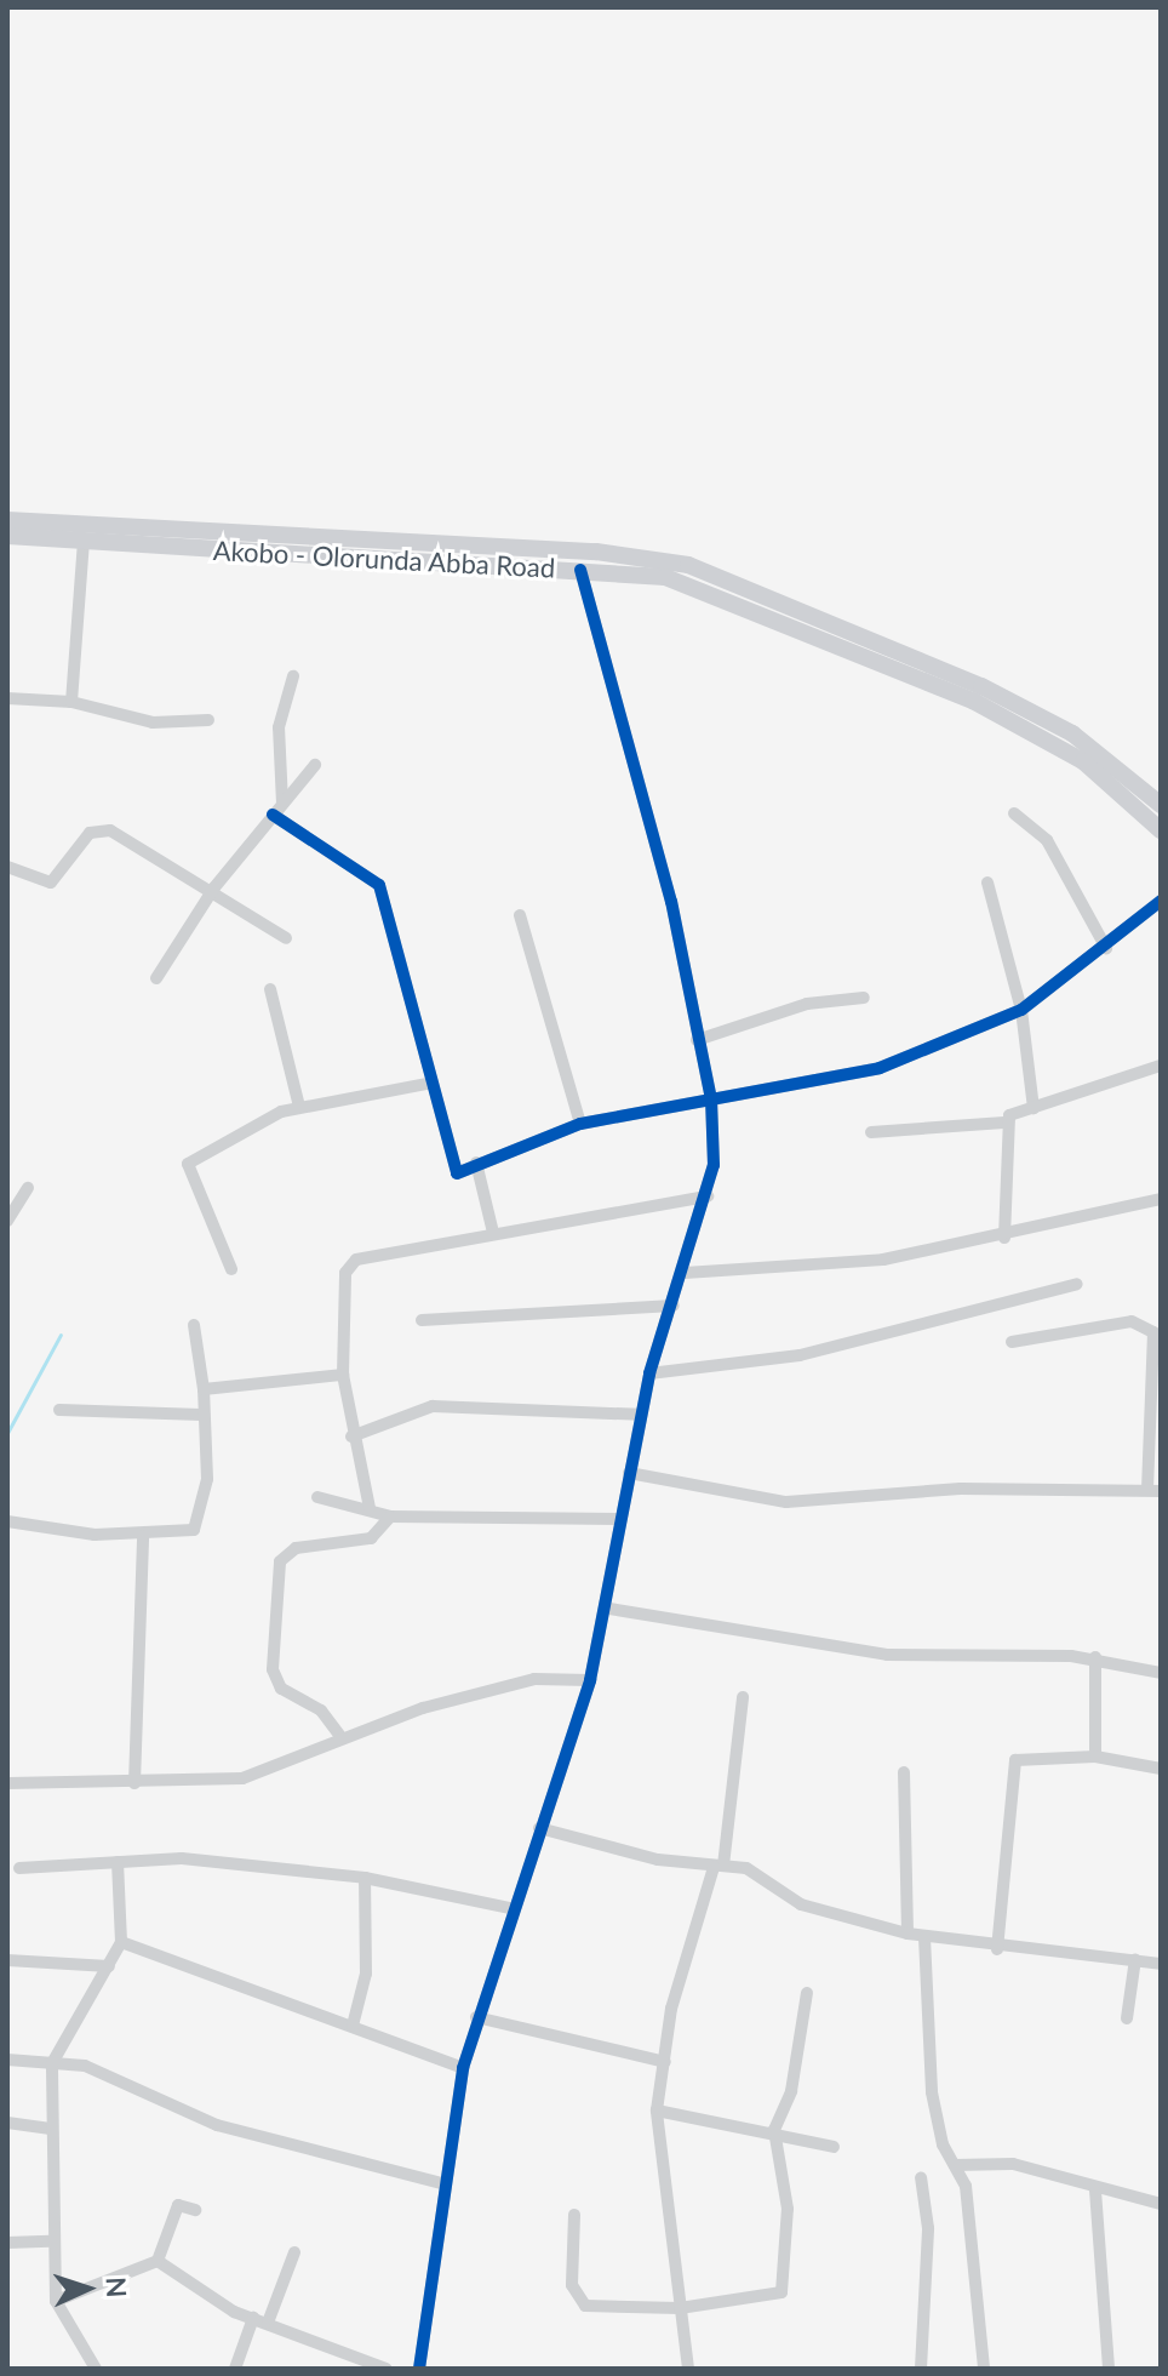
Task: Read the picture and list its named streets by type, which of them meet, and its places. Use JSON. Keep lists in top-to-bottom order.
{
  "streets": {
    "main road": ["Akobo - Olorunda Abba Road"]
  },
  "north": "right"
}
